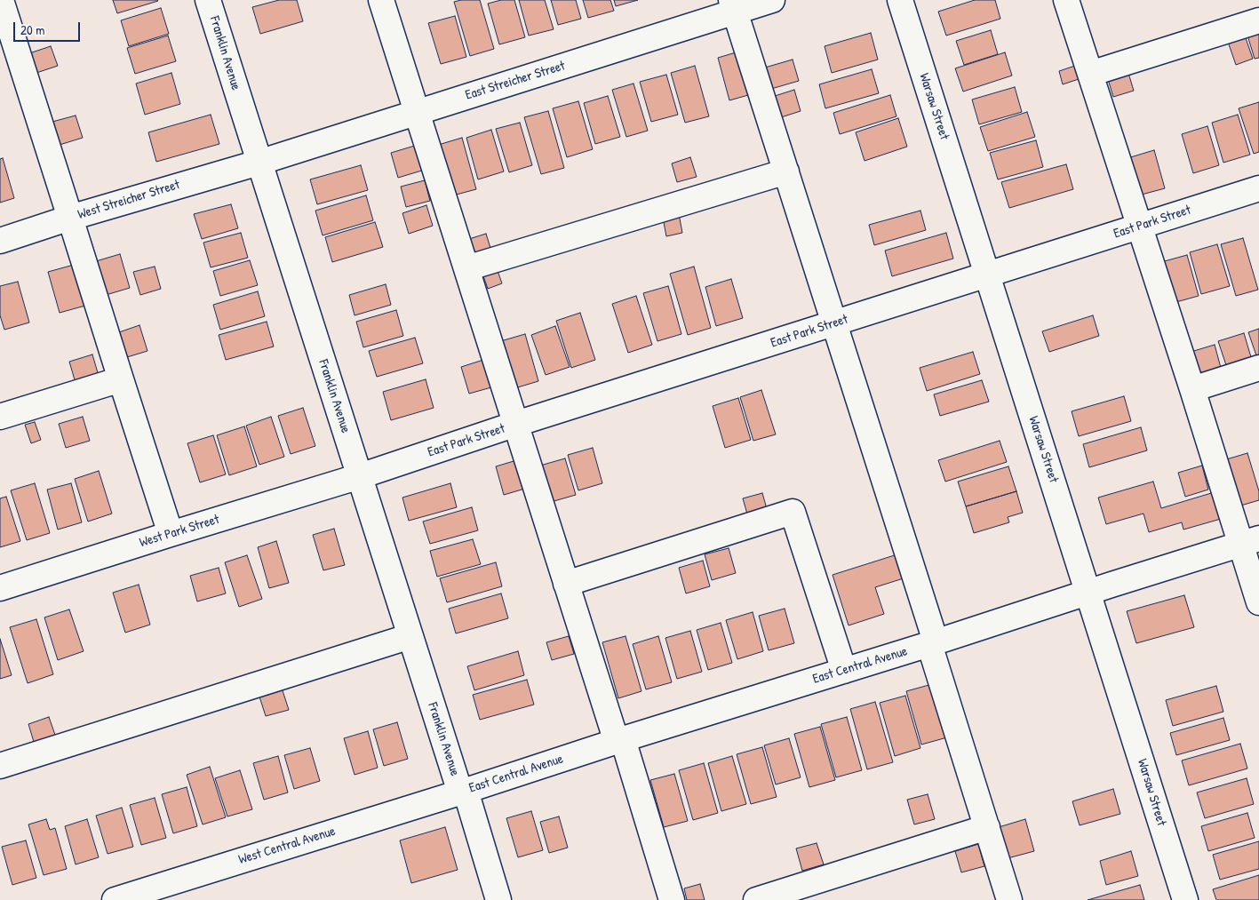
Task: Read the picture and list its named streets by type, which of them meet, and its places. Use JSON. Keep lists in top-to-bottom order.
{
  "streets": {
    "street": [
      "Franklin Avenue",
      "East Streicher Street",
      "Warsaw Street",
      "West Streicher Street",
      "East Park Street",
      "West Park Street",
      "East Central Avenue",
      "West Central Avenue"
    ]
  },
  "crossings": [
    ["Franklin Avenue", "East Streicher Street"],
    ["Franklin Avenue", "West Streicher Street"],
    ["Franklin Avenue", "East Park Street"],
    ["Franklin Avenue", "West Park Street"],
    ["Franklin Avenue", "East Central Avenue"],
    ["Franklin Avenue", "West Central Avenue"],
    ["East Streicher Street", "West Streicher Street"],
    ["Warsaw Street", "East Park Street"],
    ["Warsaw Street", "East Central Avenue"],
    ["East Park Street", "West Park Street"],
    ["East Central Avenue", "West Central Avenue"]
  ],
  "scale_bar": "20 m"
}
